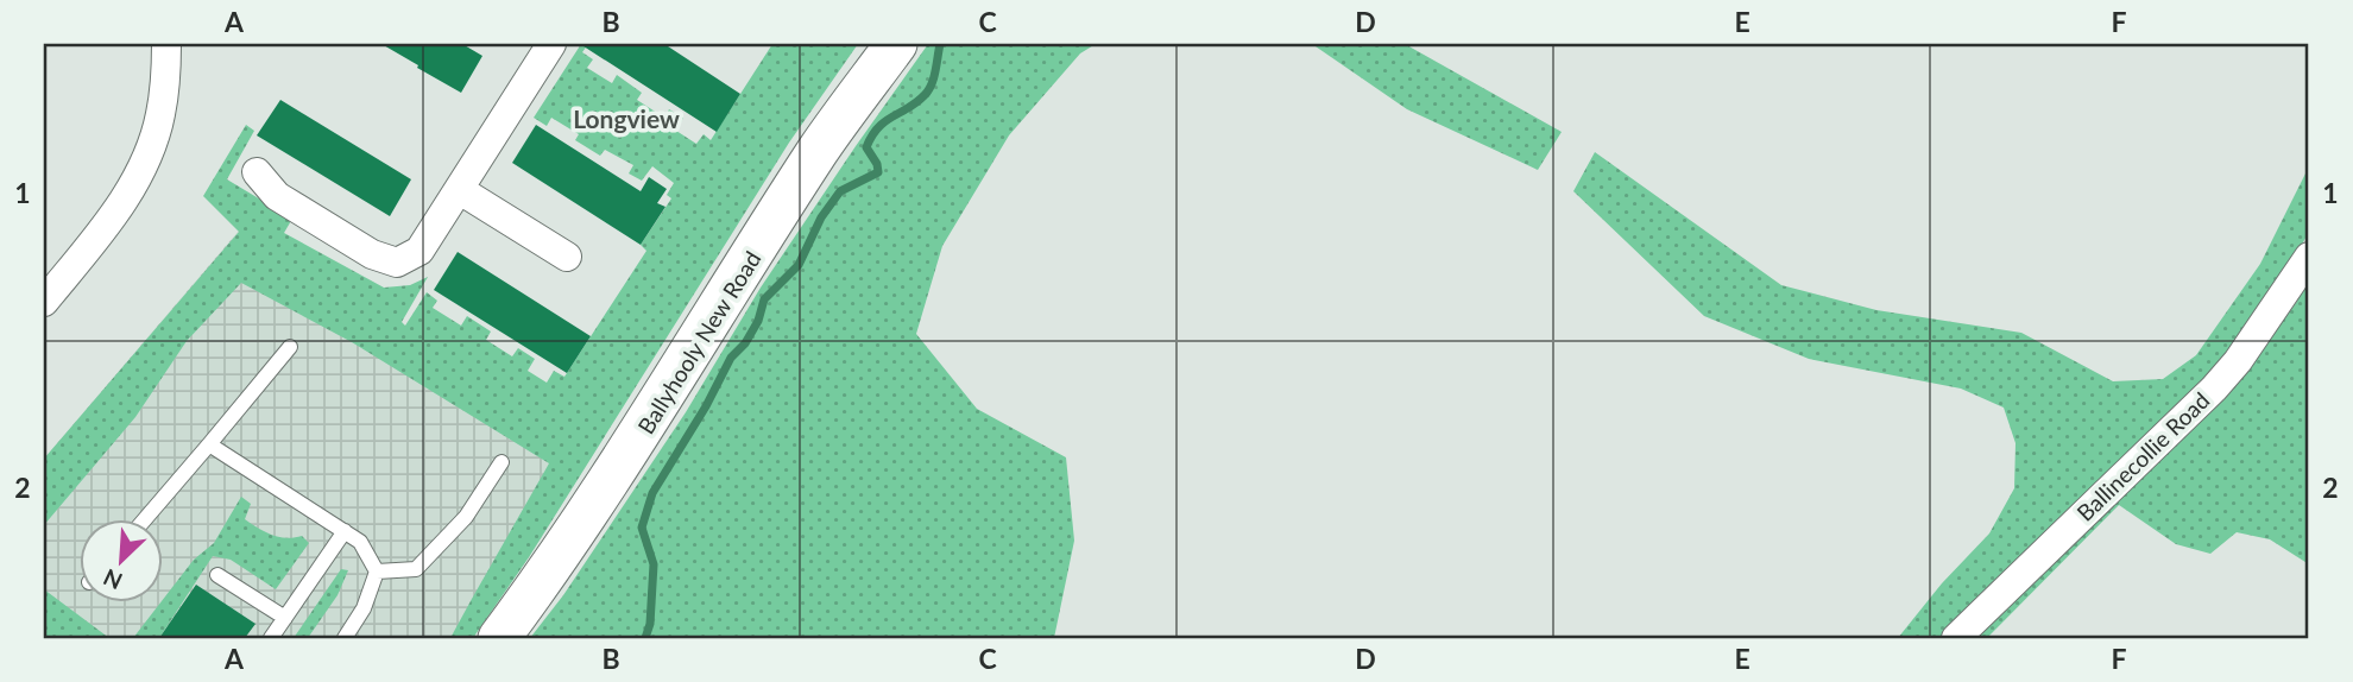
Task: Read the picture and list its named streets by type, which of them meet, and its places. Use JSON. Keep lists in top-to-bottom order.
{
  "streets": {
    "main road": ["Ballyhooly New Road"],
    "street": ["Ballinecollie Road"]
  },
  "districts": ["Longview"],
  "north": "bottom left",
  "grid": {
    "columns": [
      "A",
      "B",
      "C",
      "D",
      "E",
      "F"
    ],
    "rows": ["1", "2"]
  }
}
